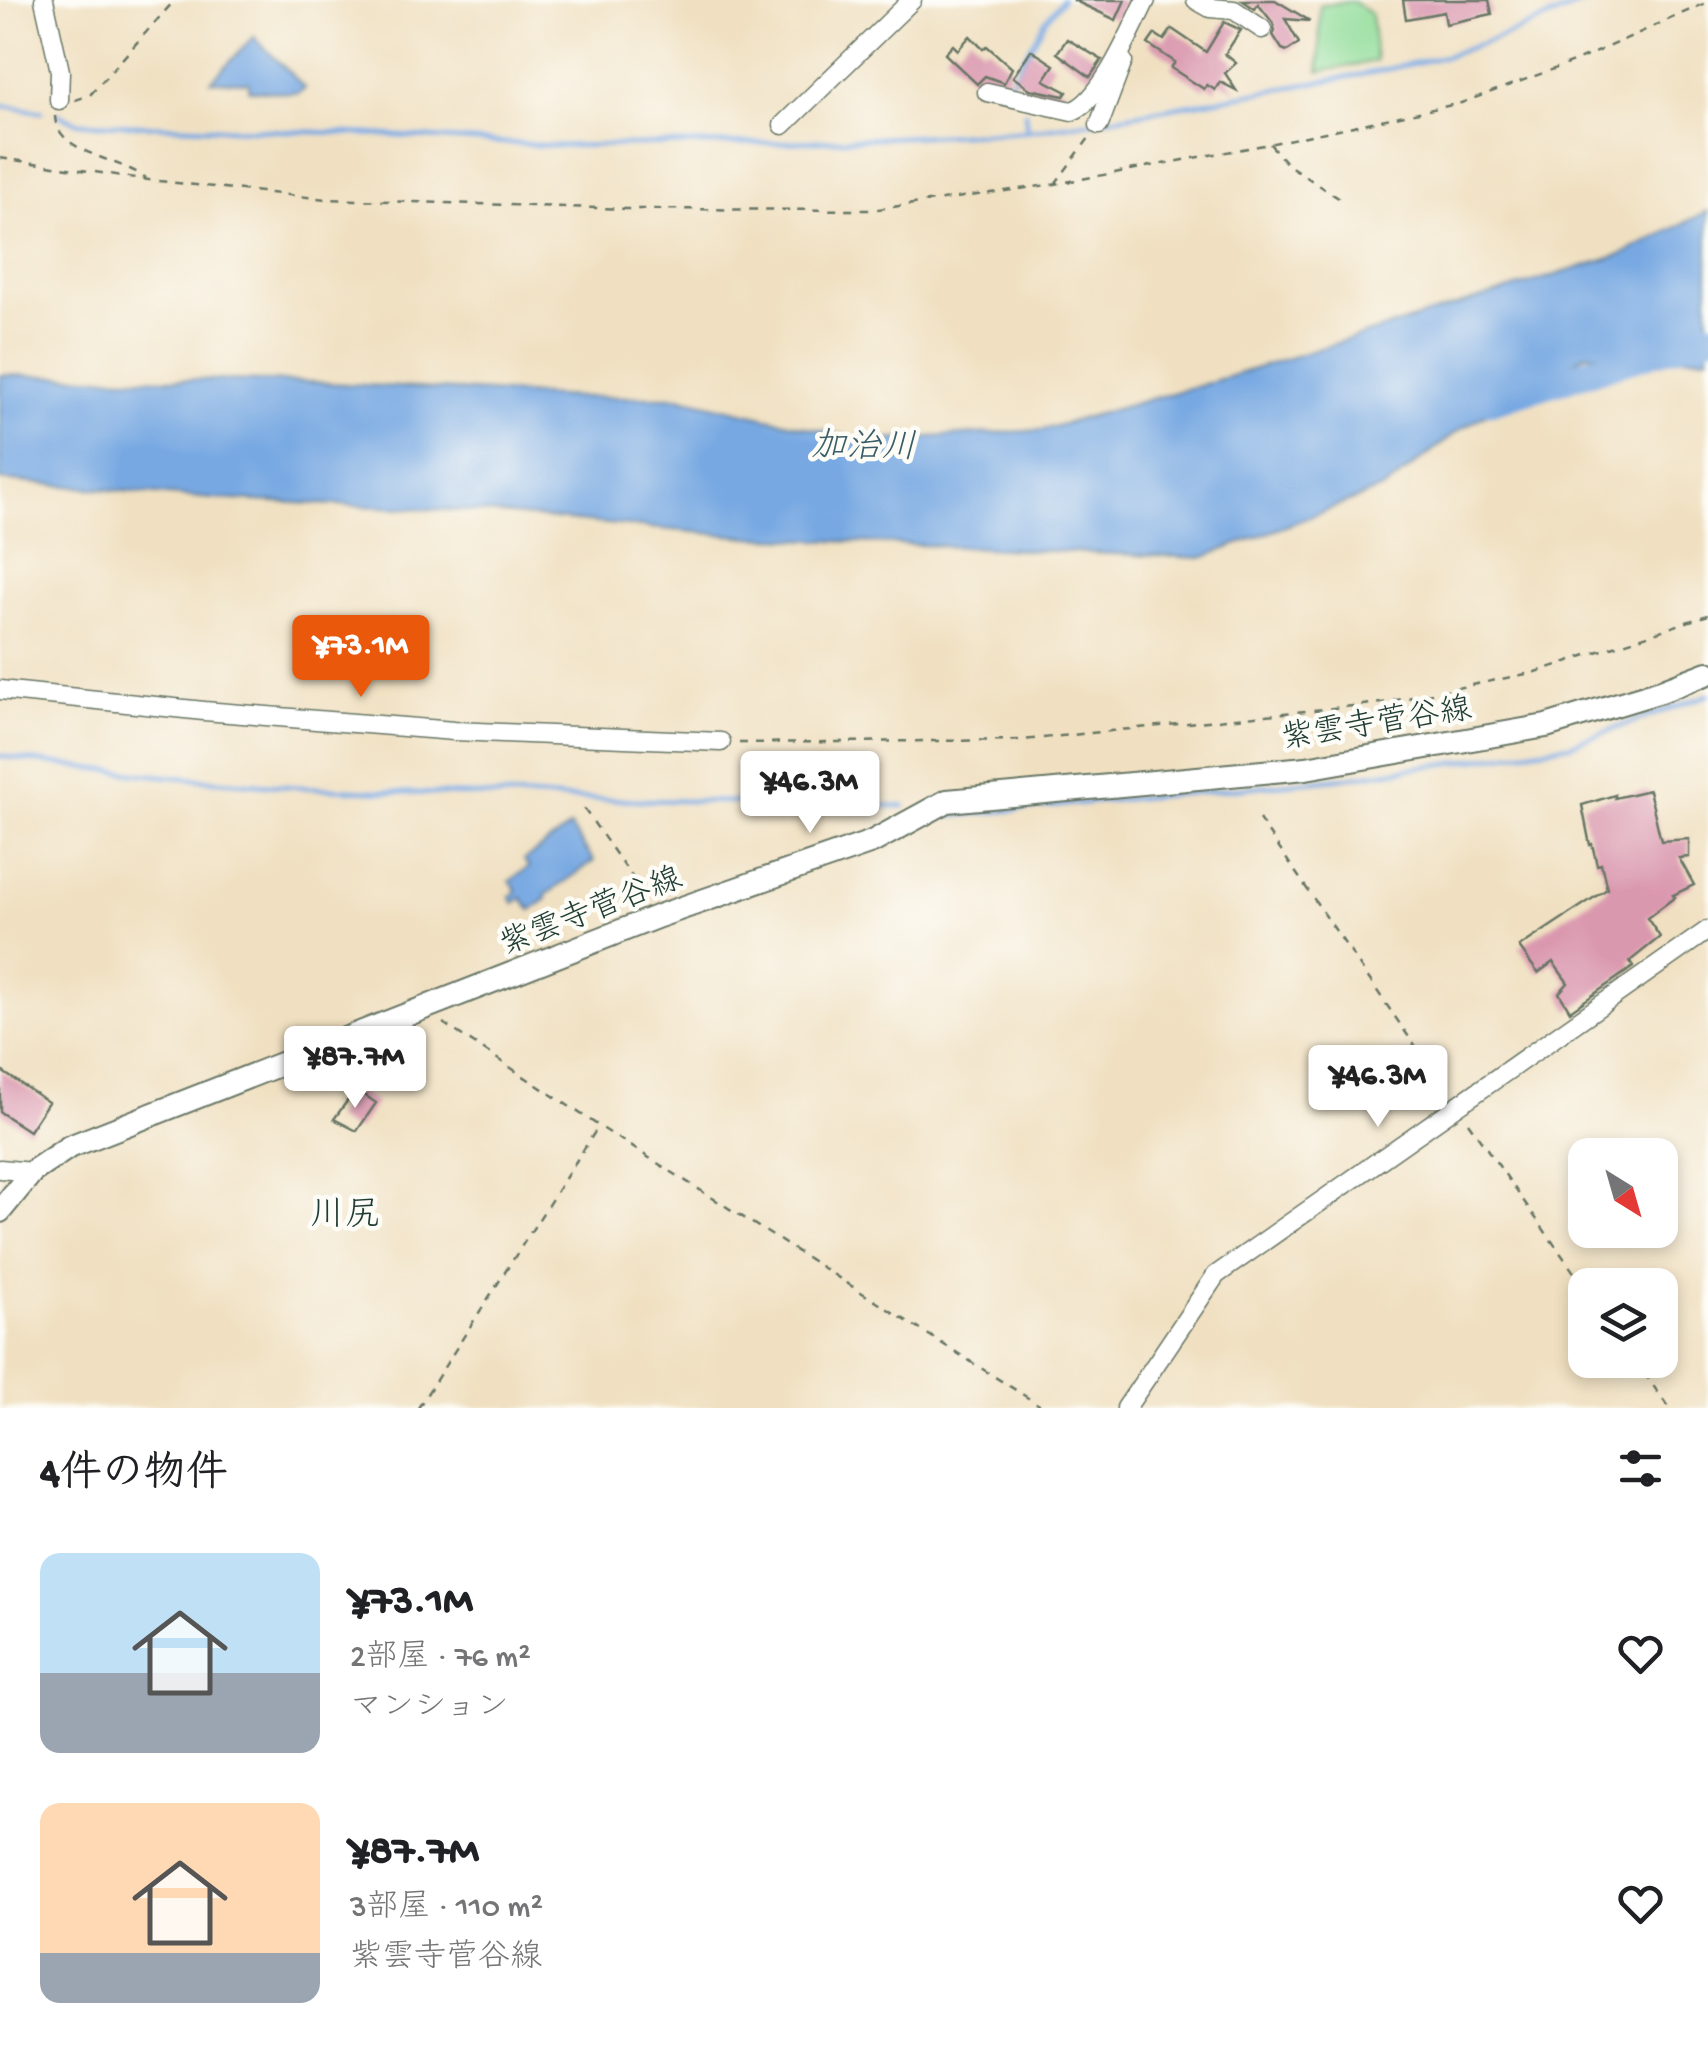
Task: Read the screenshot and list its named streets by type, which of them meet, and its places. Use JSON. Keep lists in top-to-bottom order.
{
  "streets": {
    "main road": ["紫雲寺菅谷線"]
  },
  "districts": ["川尻"],
  "water": ["加治川"],
  "north": "bottom right",
  "page": {
    "price": [
      "¥73.1M",
      "¥46.3M",
      "¥87.7M",
      "¥46.3M"
    ],
    "heading": "4件の物件",
    "list": [
      {
        "name": "¥73.1M",
        "note": "2部屋 · 76 m² · マンション"
      },
      {
        "name": "¥87.7M",
        "note": "3部屋 · 110 m² · 紫雲寺菅谷線"
      }
    ]
  }
}
